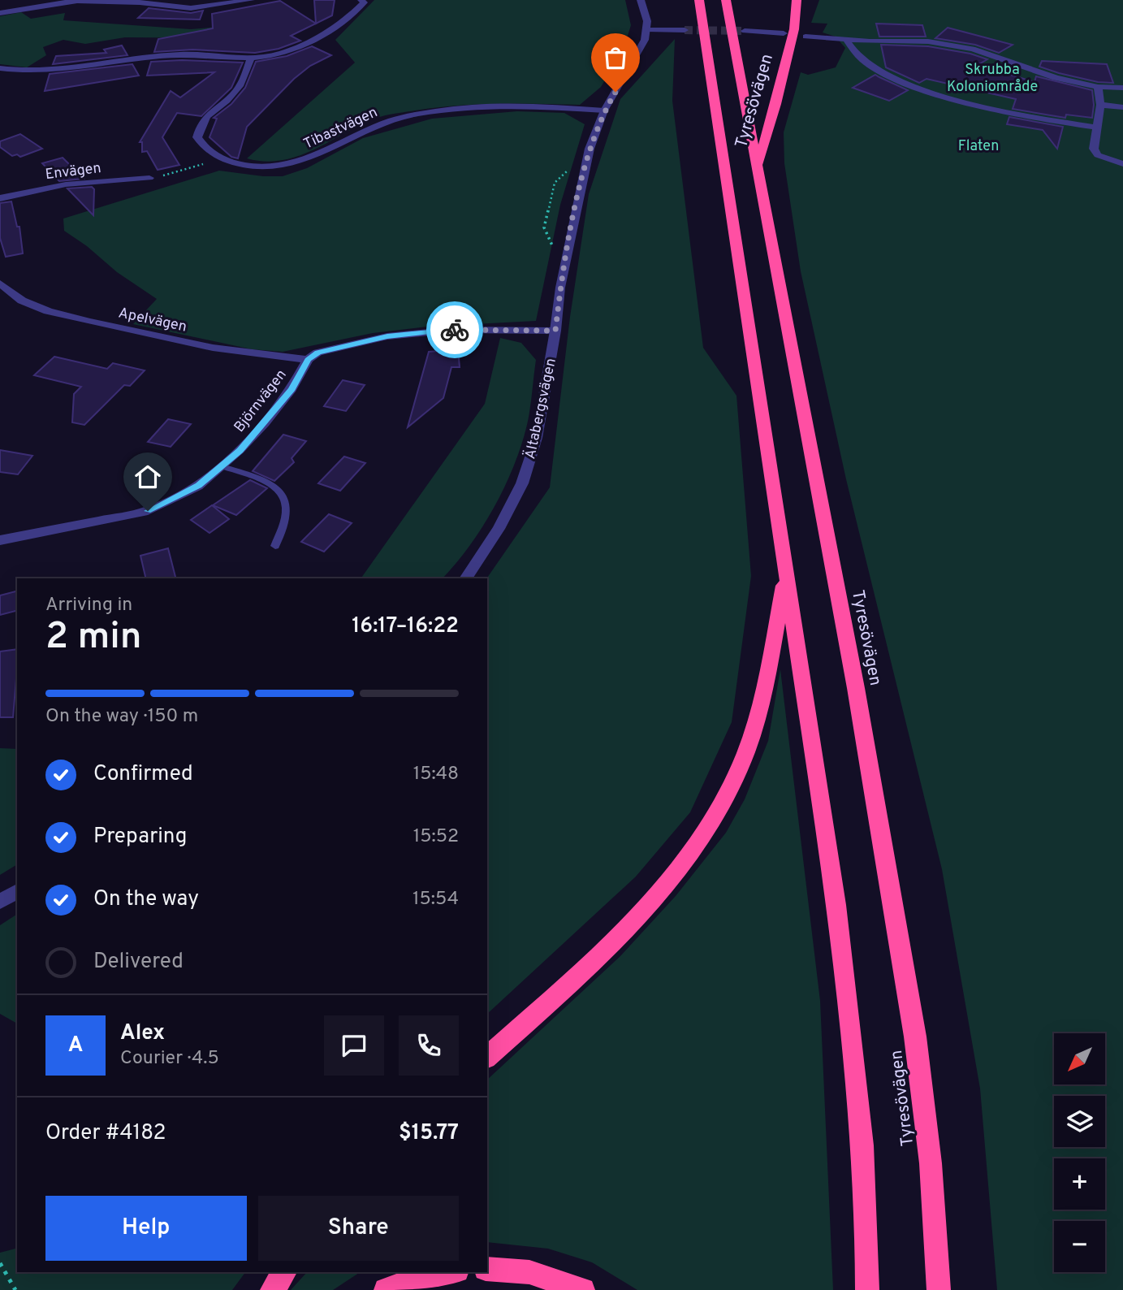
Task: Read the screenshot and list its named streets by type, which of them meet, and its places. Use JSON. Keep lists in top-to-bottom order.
{
  "streets": {
    "highway": ["Tyresövägen"],
    "street": [
      "Tibastvägen",
      "Envägen",
      "Apelvägen",
      "Björnvägen",
      "Ältabergsvägen"
    ]
  },
  "crossings": [
    ["Tibastvägen", "Ältabergsvägen"],
    ["Apelvägen", "Björnvägen"],
    ["Björnvägen", "Ältabergsvägen"]
  ],
  "parks": ["Skrubba Koloniområde", "Flaten"],
  "north": "bottom left",
  "page": {
    "heading": ["2 min", "Arriving in", "16:17–16:22"],
    "panel": [
      "Alex",
      "Courier · 4.5",
      "Order #4182",
      "$15.77"
    ],
    "bar": "On the way · 150 m",
    "list": [
      ["Confirmed", "15:48"],
      ["Preparing", "15:52"],
      ["On the way", "15:54"],
      "Delivered"
    ],
    "round": "A",
    "map_buttons": ["+", "−"],
    "buttons": ["Help", "Share"]
  }
}
